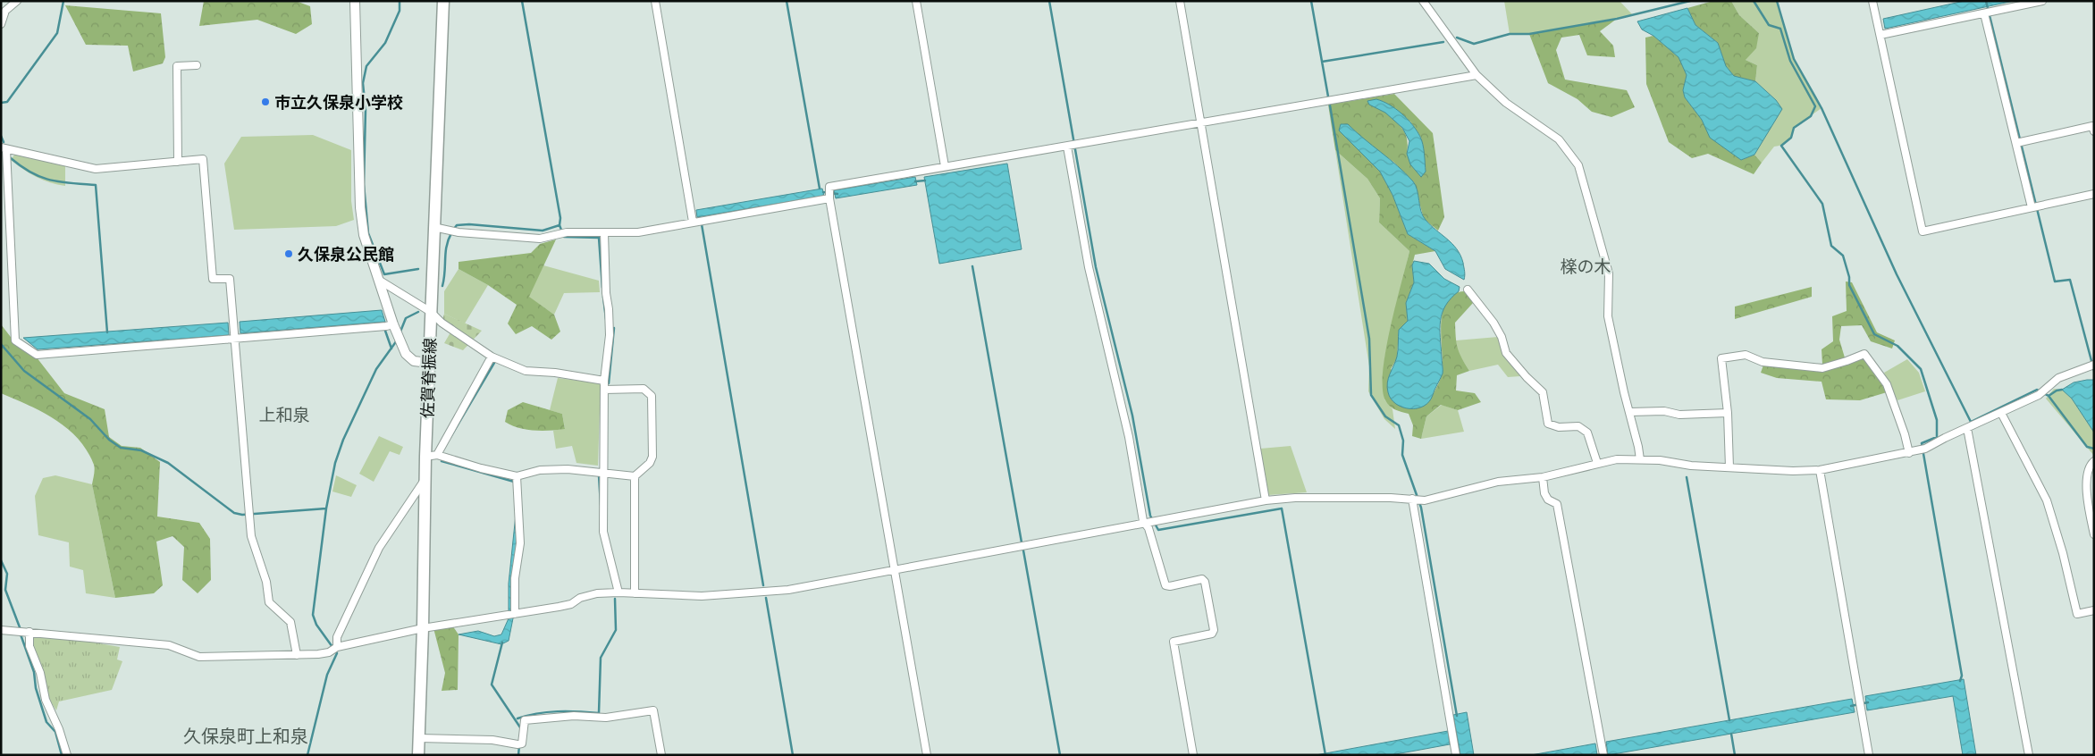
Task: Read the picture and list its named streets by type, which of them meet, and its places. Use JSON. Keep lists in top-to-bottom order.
{
  "streets": {
    "main road": ["佐賀脊振線"]
  },
  "districts": ["檪の木", "上和泉", "久保泉町上和泉"],
  "places": ["市立久保泉小学校", "久保泉公民館"]
}
